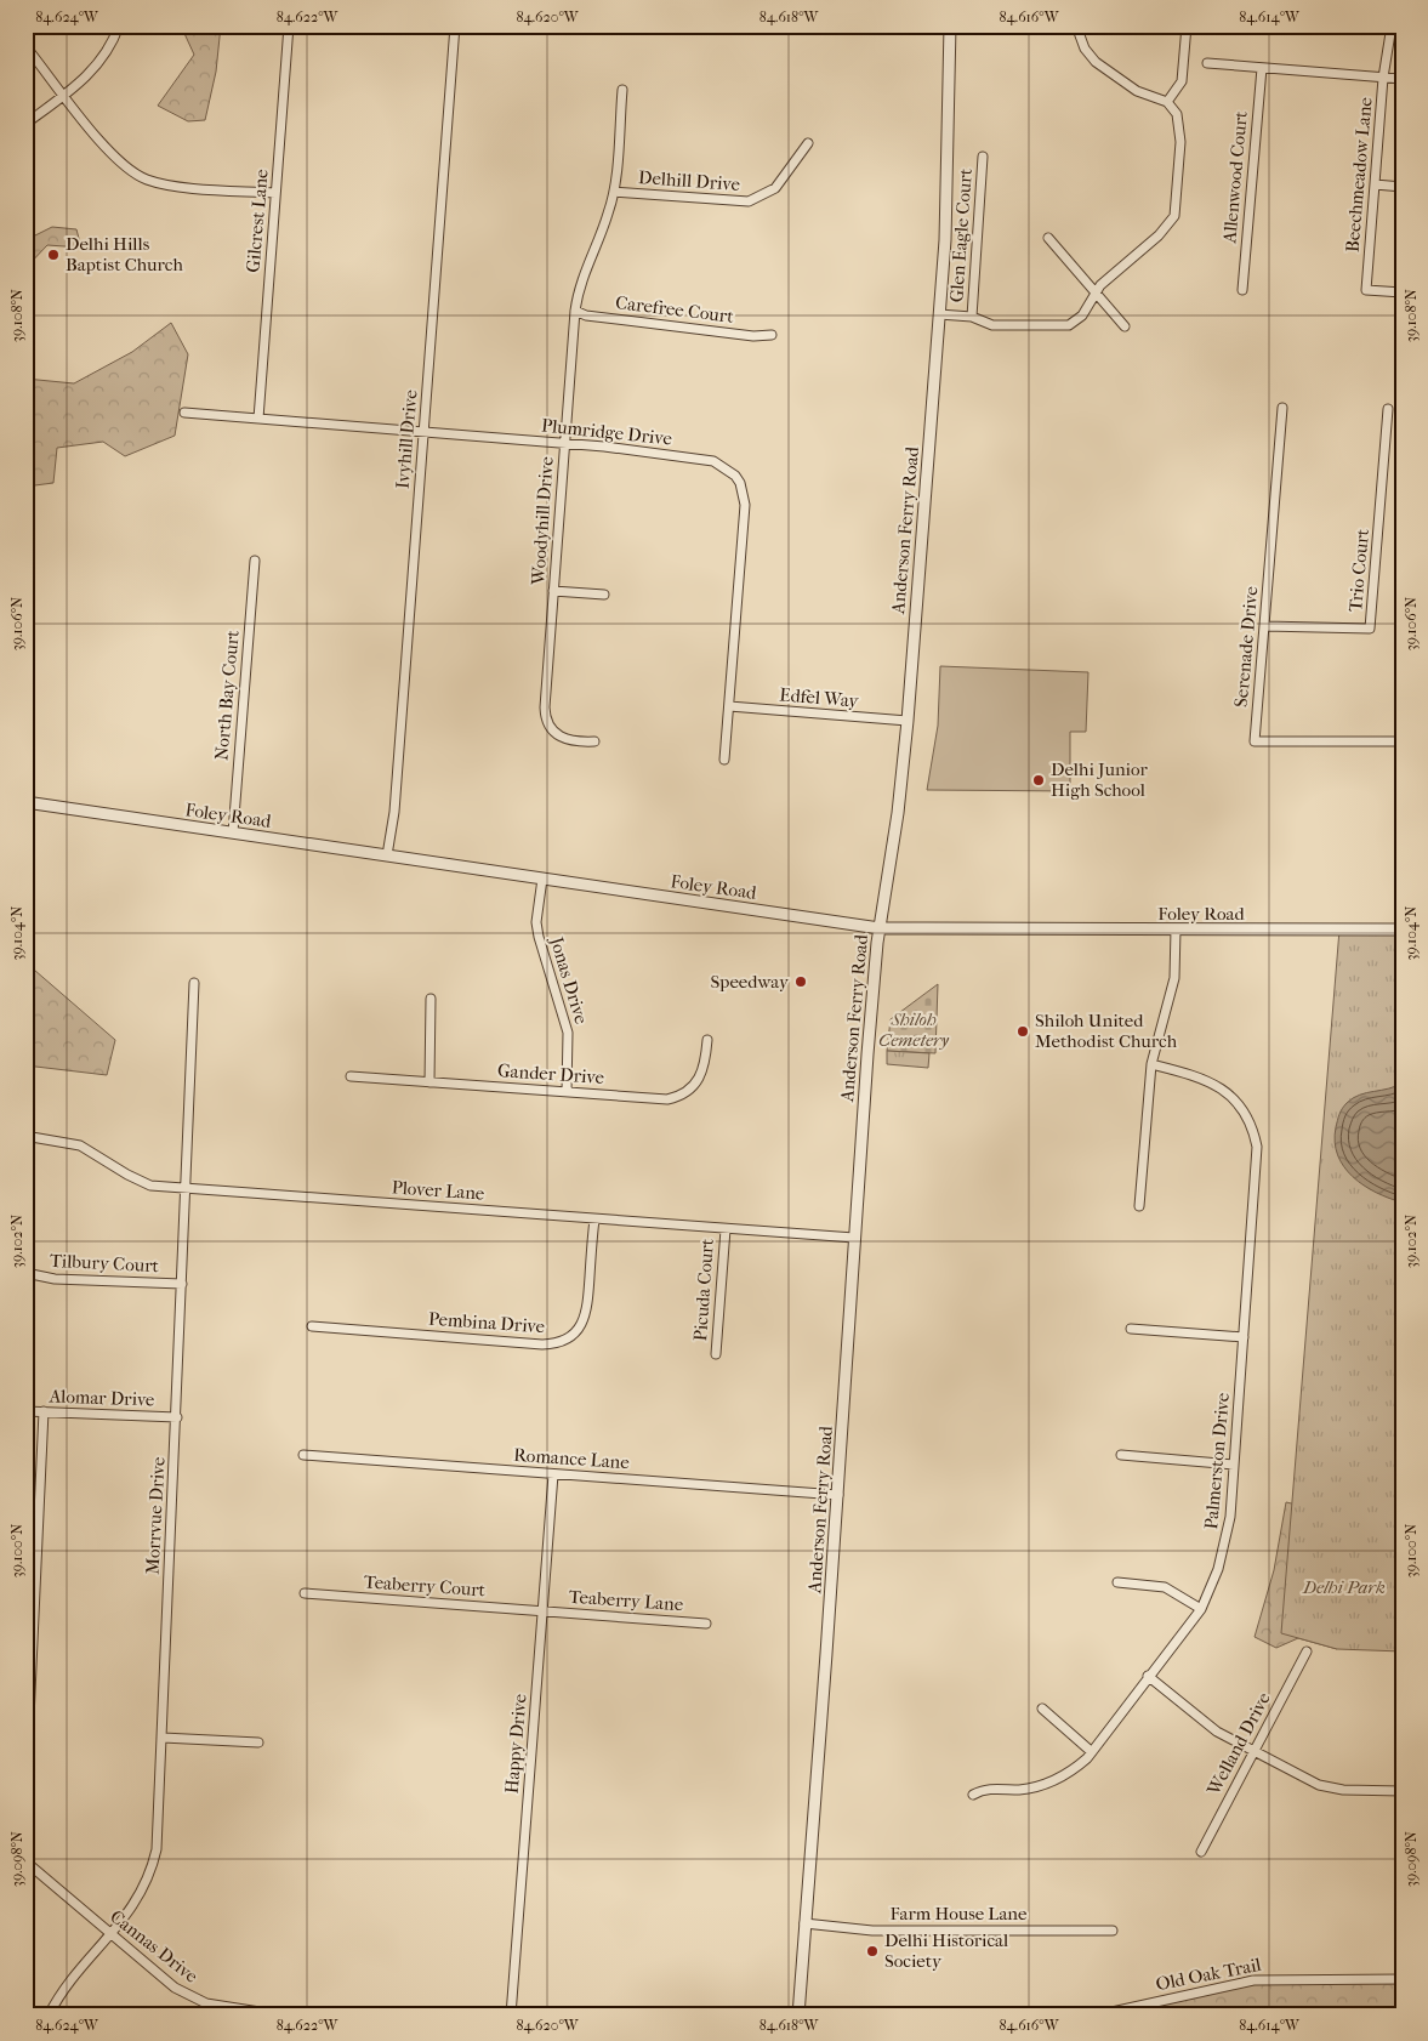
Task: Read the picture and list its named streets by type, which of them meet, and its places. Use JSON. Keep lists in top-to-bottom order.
{
  "streets": {
    "street": [
      "Beechmeadow Lane",
      "Allenwood Court",
      "Delhill Drive",
      "Gilcrest Lane",
      "Glen Eagle Court",
      "Carefree Court",
      "Plumridge Drive",
      "Ivyhill Drive",
      "Woodyhill Drive",
      "Anderson Ferry Road",
      "Trio Court",
      "Serenade Drive",
      "North Bay Court",
      "Edfel Way",
      "Foley Road",
      "Jonas Drive",
      "Gander Drive",
      "Plover Lane",
      "Tilbury Court",
      "Picuda Court",
      "Pembina Drive",
      "Alomar Drive",
      "Romance Lane",
      "Palmerston Drive",
      "Morrvue Drive",
      "Teaberry Court",
      "Teaberry Lane",
      "Happy Drive",
      "Welland Drive",
      "Farm House Lane",
      "Cannas Drive",
      "Old Oak Trail"
    ]
  },
  "crossings": [
    ["Delhill Drive", "Woodyhill Drive"],
    ["Gilcrest Lane", "Plumridge Drive"],
    ["Carefree Court", "Woodyhill Drive"],
    ["Plumridge Drive", "Ivyhill Drive"],
    ["Plumridge Drive", "Woodyhill Drive"],
    ["Plumridge Drive", "Edfel Way"],
    ["Ivyhill Drive", "Foley Road"],
    ["Anderson Ferry Road", "Edfel Way"],
    ["Anderson Ferry Road", "Foley Road"],
    ["Anderson Ferry Road", "Plover Lane"],
    ["Anderson Ferry Road", "Romance Lane"],
    ["Anderson Ferry Road", "Farm House Lane"],
    ["Trio Court", "Serenade Drive"],
    ["North Bay Court", "Foley Road"],
    ["Foley Road", "Jonas Drive"],
    ["Jonas Drive", "Gander Drive"],
    ["Plover Lane", "Picuda Court"],
    ["Plover Lane", "Pembina Drive"],
    ["Plover Lane", "Morrvue Drive"],
    ["Tilbury Court", "Morrvue Drive"],
    ["Alomar Drive", "Morrvue Drive"],
    ["Romance Lane", "Happy Drive"],
    ["Morrvue Drive", "Cannas Drive"],
    ["Teaberry Court", "Teaberry Lane"],
    ["Teaberry Court", "Happy Drive"],
    ["Teaberry Lane", "Happy Drive"]
  ],
  "parks": ["Shiloh Cemetery", "Delhi Park"],
  "places": [
    "Delhi Hills Baptist Church",
    "Delhi Junior High School",
    "Speedway",
    "Shiloh United Methodist Church",
    "Delhi Historical Society"
  ],
  "coordinates": [
    "84.624°W",
    "84.622°W",
    "84.620°W",
    "84.618°W",
    "84.616°W",
    "84.614°W",
    "39.108°N",
    "39.106°N",
    "39.104°N",
    "39.102°N",
    "39.100°N",
    "39.098°N"
  ]
}
